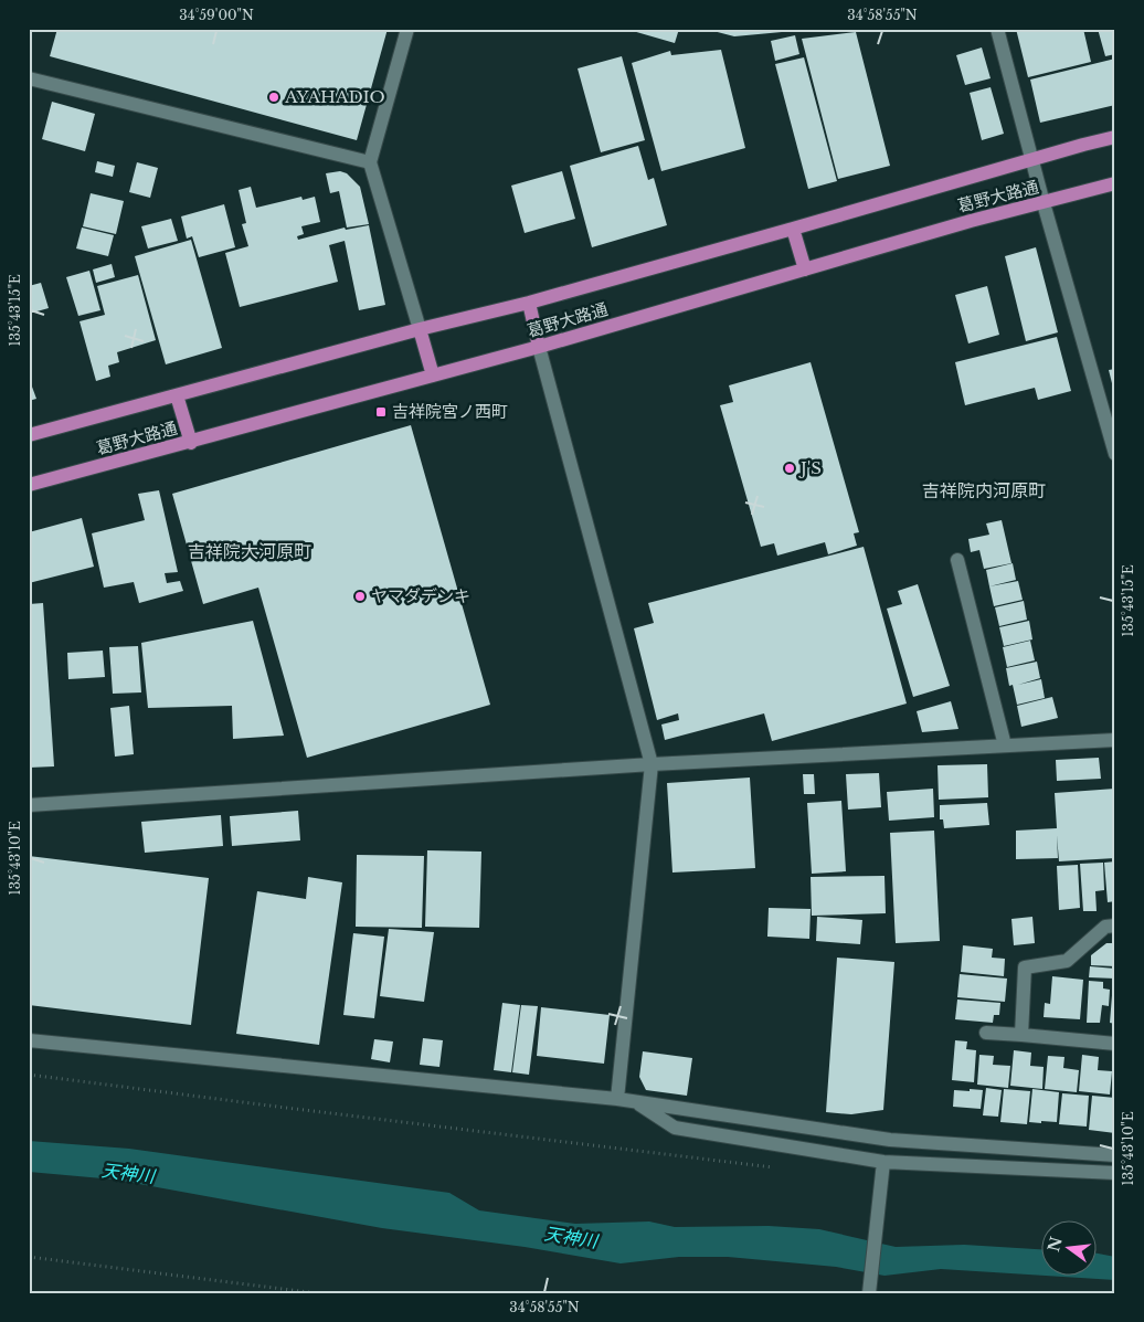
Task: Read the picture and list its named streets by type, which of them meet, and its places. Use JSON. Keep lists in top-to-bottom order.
{
  "streets": {
    "main road": ["葛野大路通"]
  },
  "districts": ["吉祥院内河原町", "吉祥院大河原町"],
  "water": ["天神川"],
  "places": {
    "other": ["AYAHADIO", "J'S", "ヤマダデンキ"],
    "transit": ["吉祥院宮ノ西町"]
  },
  "north": "left",
  "coordinates": [
    "34°59'00\"N",
    "34°58'55\"N",
    "135°43'15\"E",
    "135°43'10\"E"
  ]
}
